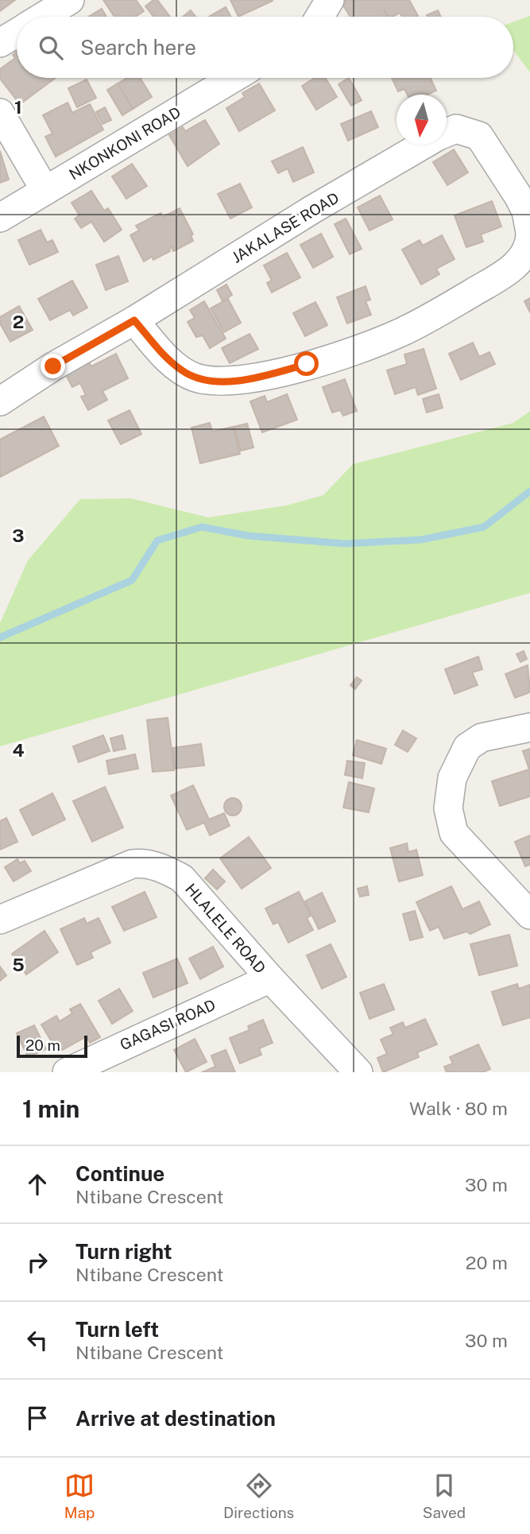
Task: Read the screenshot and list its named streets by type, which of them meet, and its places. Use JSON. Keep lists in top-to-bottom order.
{
  "streets": {
    "street": [
      "NKONKONI ROAD",
      "JAKALASE ROAD",
      "HLALELE ROAD",
      "GAGASI ROAD"
    ]
  },
  "crossings": [
    ["HLALELE ROAD", "GAGASI ROAD"]
  ],
  "scale_bar": "20 m",
  "north": "bottom",
  "page": {
    "search": "Search here",
    "scale": "20 m",
    "heading": ["1 min", "Walk · 80 m"],
    "list": [
      ["Continue", "Ntibane Crescent", "30 m"],
      ["Turn right", "Ntibane Crescent", "20 m"],
      ["Turn left", "Ntibane Crescent", "30 m"],
      "Arrive at destination"
    ],
    "nav": ["Map", "Directions", "Saved"]
  },
  "grid": {
    "rows": [
      "1",
      "2",
      "3",
      "4",
      "5"
    ]
  }
}
